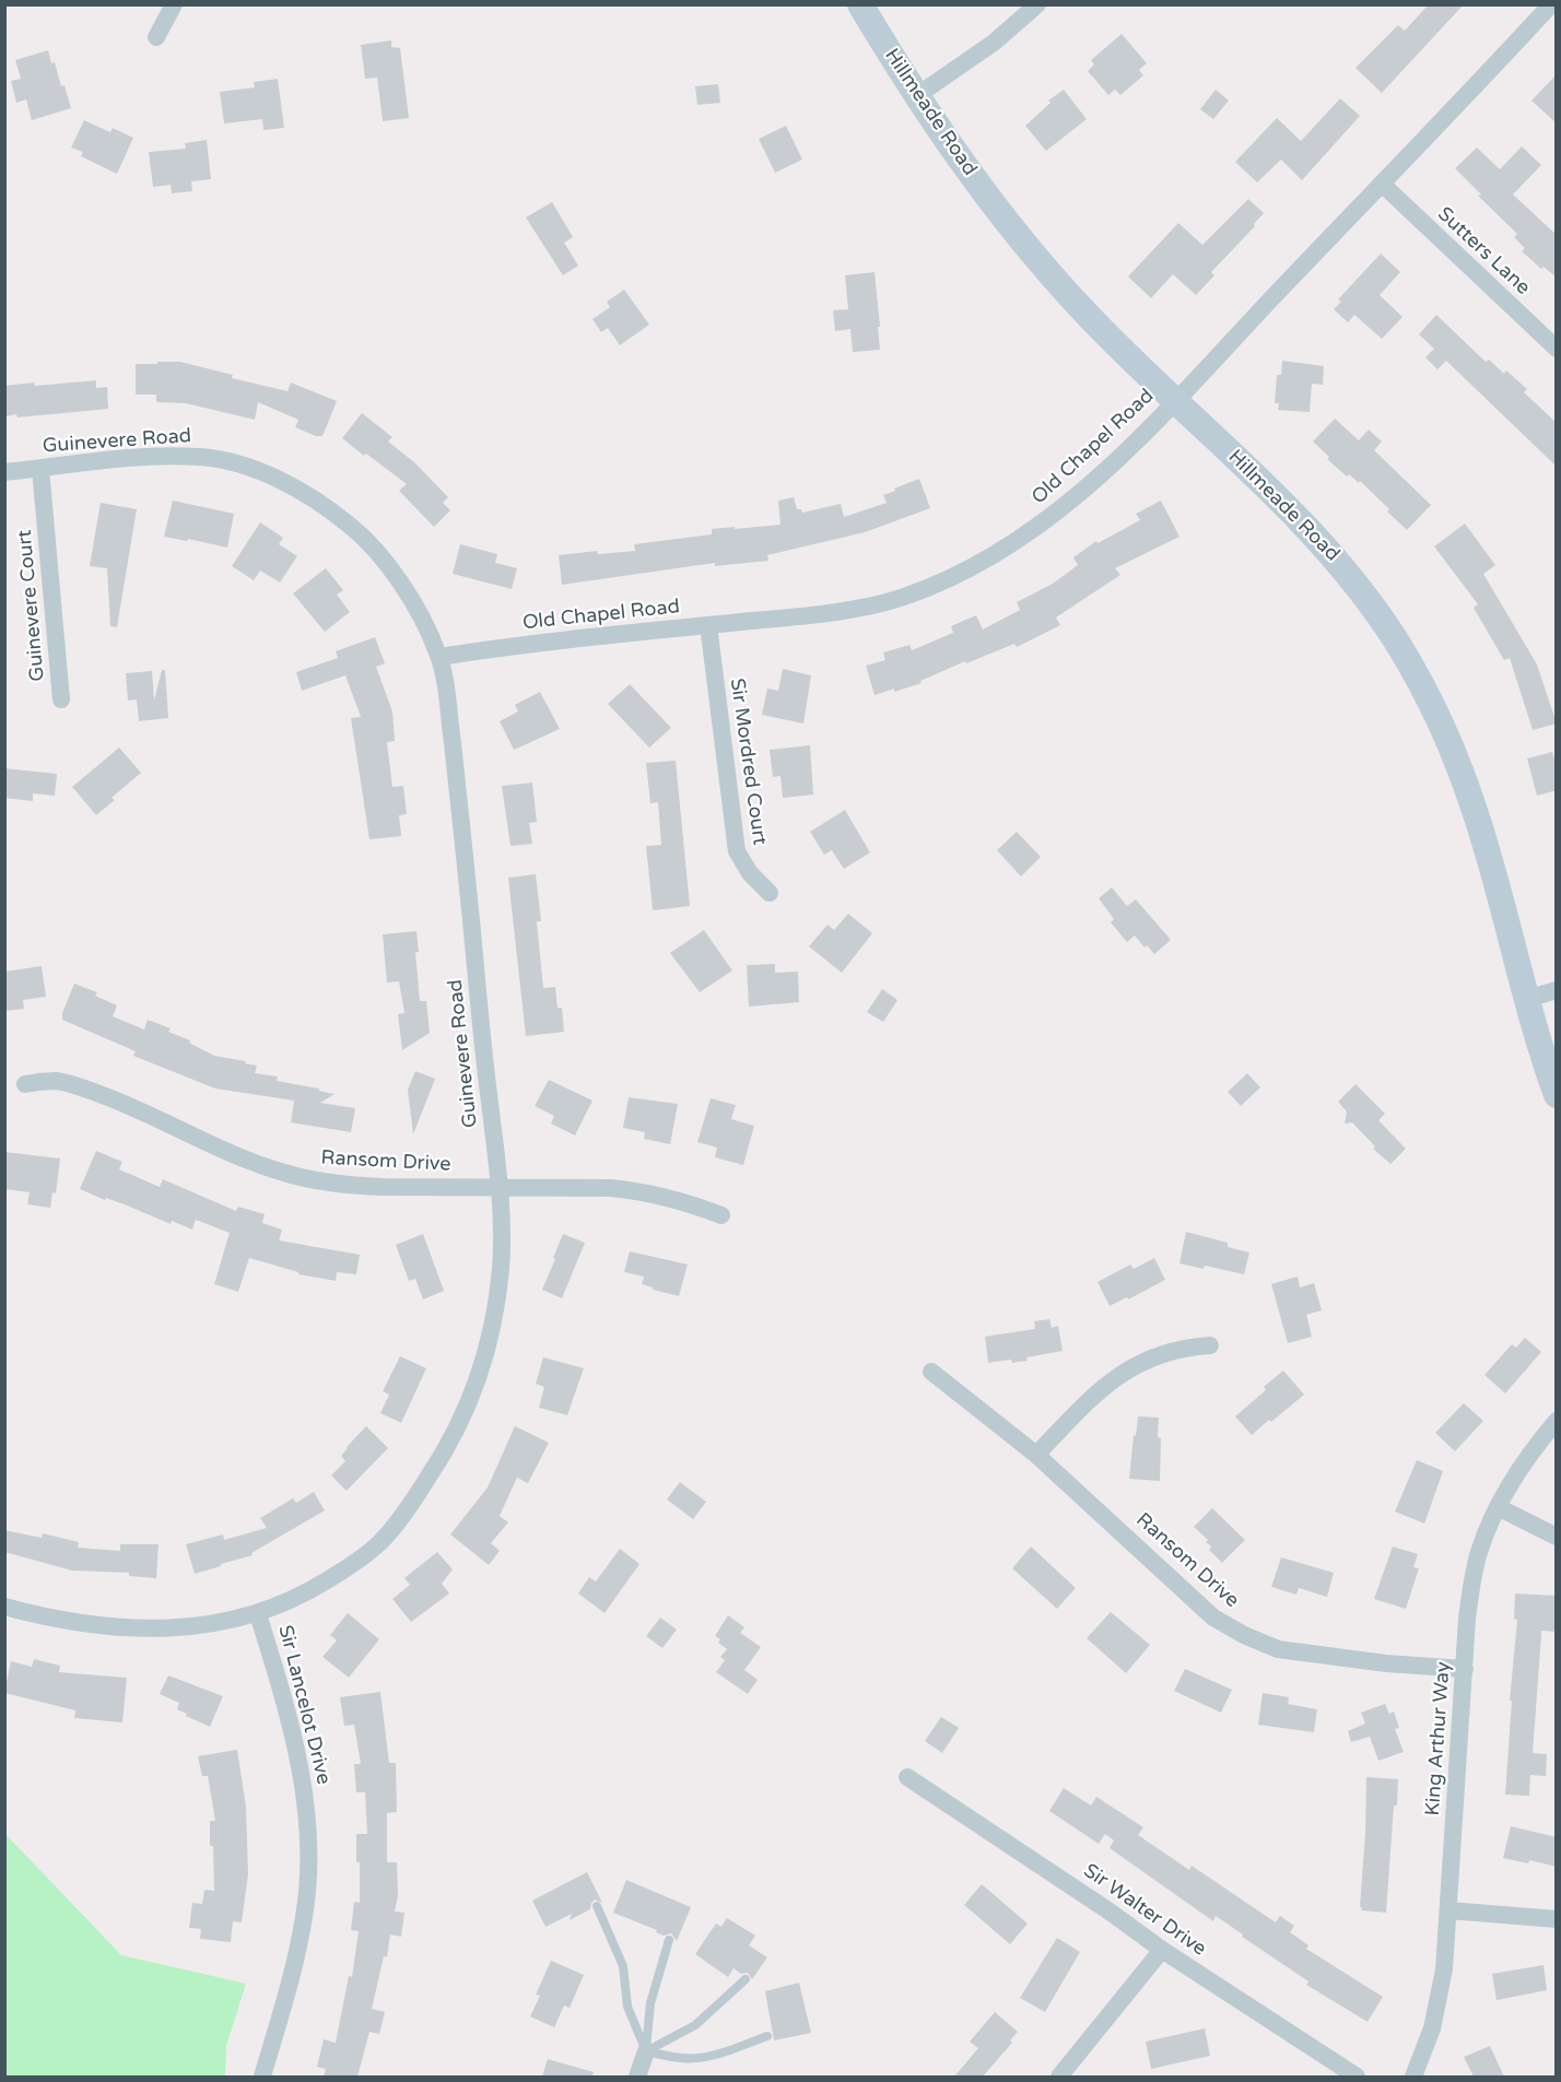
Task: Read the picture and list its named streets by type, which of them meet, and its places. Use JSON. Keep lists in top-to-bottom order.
{
  "streets": {
    "street": [
      "Hillmeade Road",
      "Sutters Lane",
      "Guinevere Road",
      "Old Chapel Road",
      "Guinevere Court",
      "Sir Mordred Court",
      "Ransom Drive",
      "Sir Lancelot Drive",
      "King Arthur Way",
      "Sir Walter Drive"
    ]
  },
  "crossings": [
    ["Hillmeade Road", "Old Chapel Road"],
    ["Sutters Lane", "Old Chapel Road"],
    ["Guinevere Road", "Old Chapel Road"],
    ["Guinevere Road", "Guinevere Court"],
    ["Guinevere Road", "Ransom Drive"],
    ["Guinevere Road", "Sir Lancelot Drive"],
    ["Old Chapel Road", "Sir Mordred Court"],
    ["Ransom Drive", "King Arthur Way"]
  ]
}
